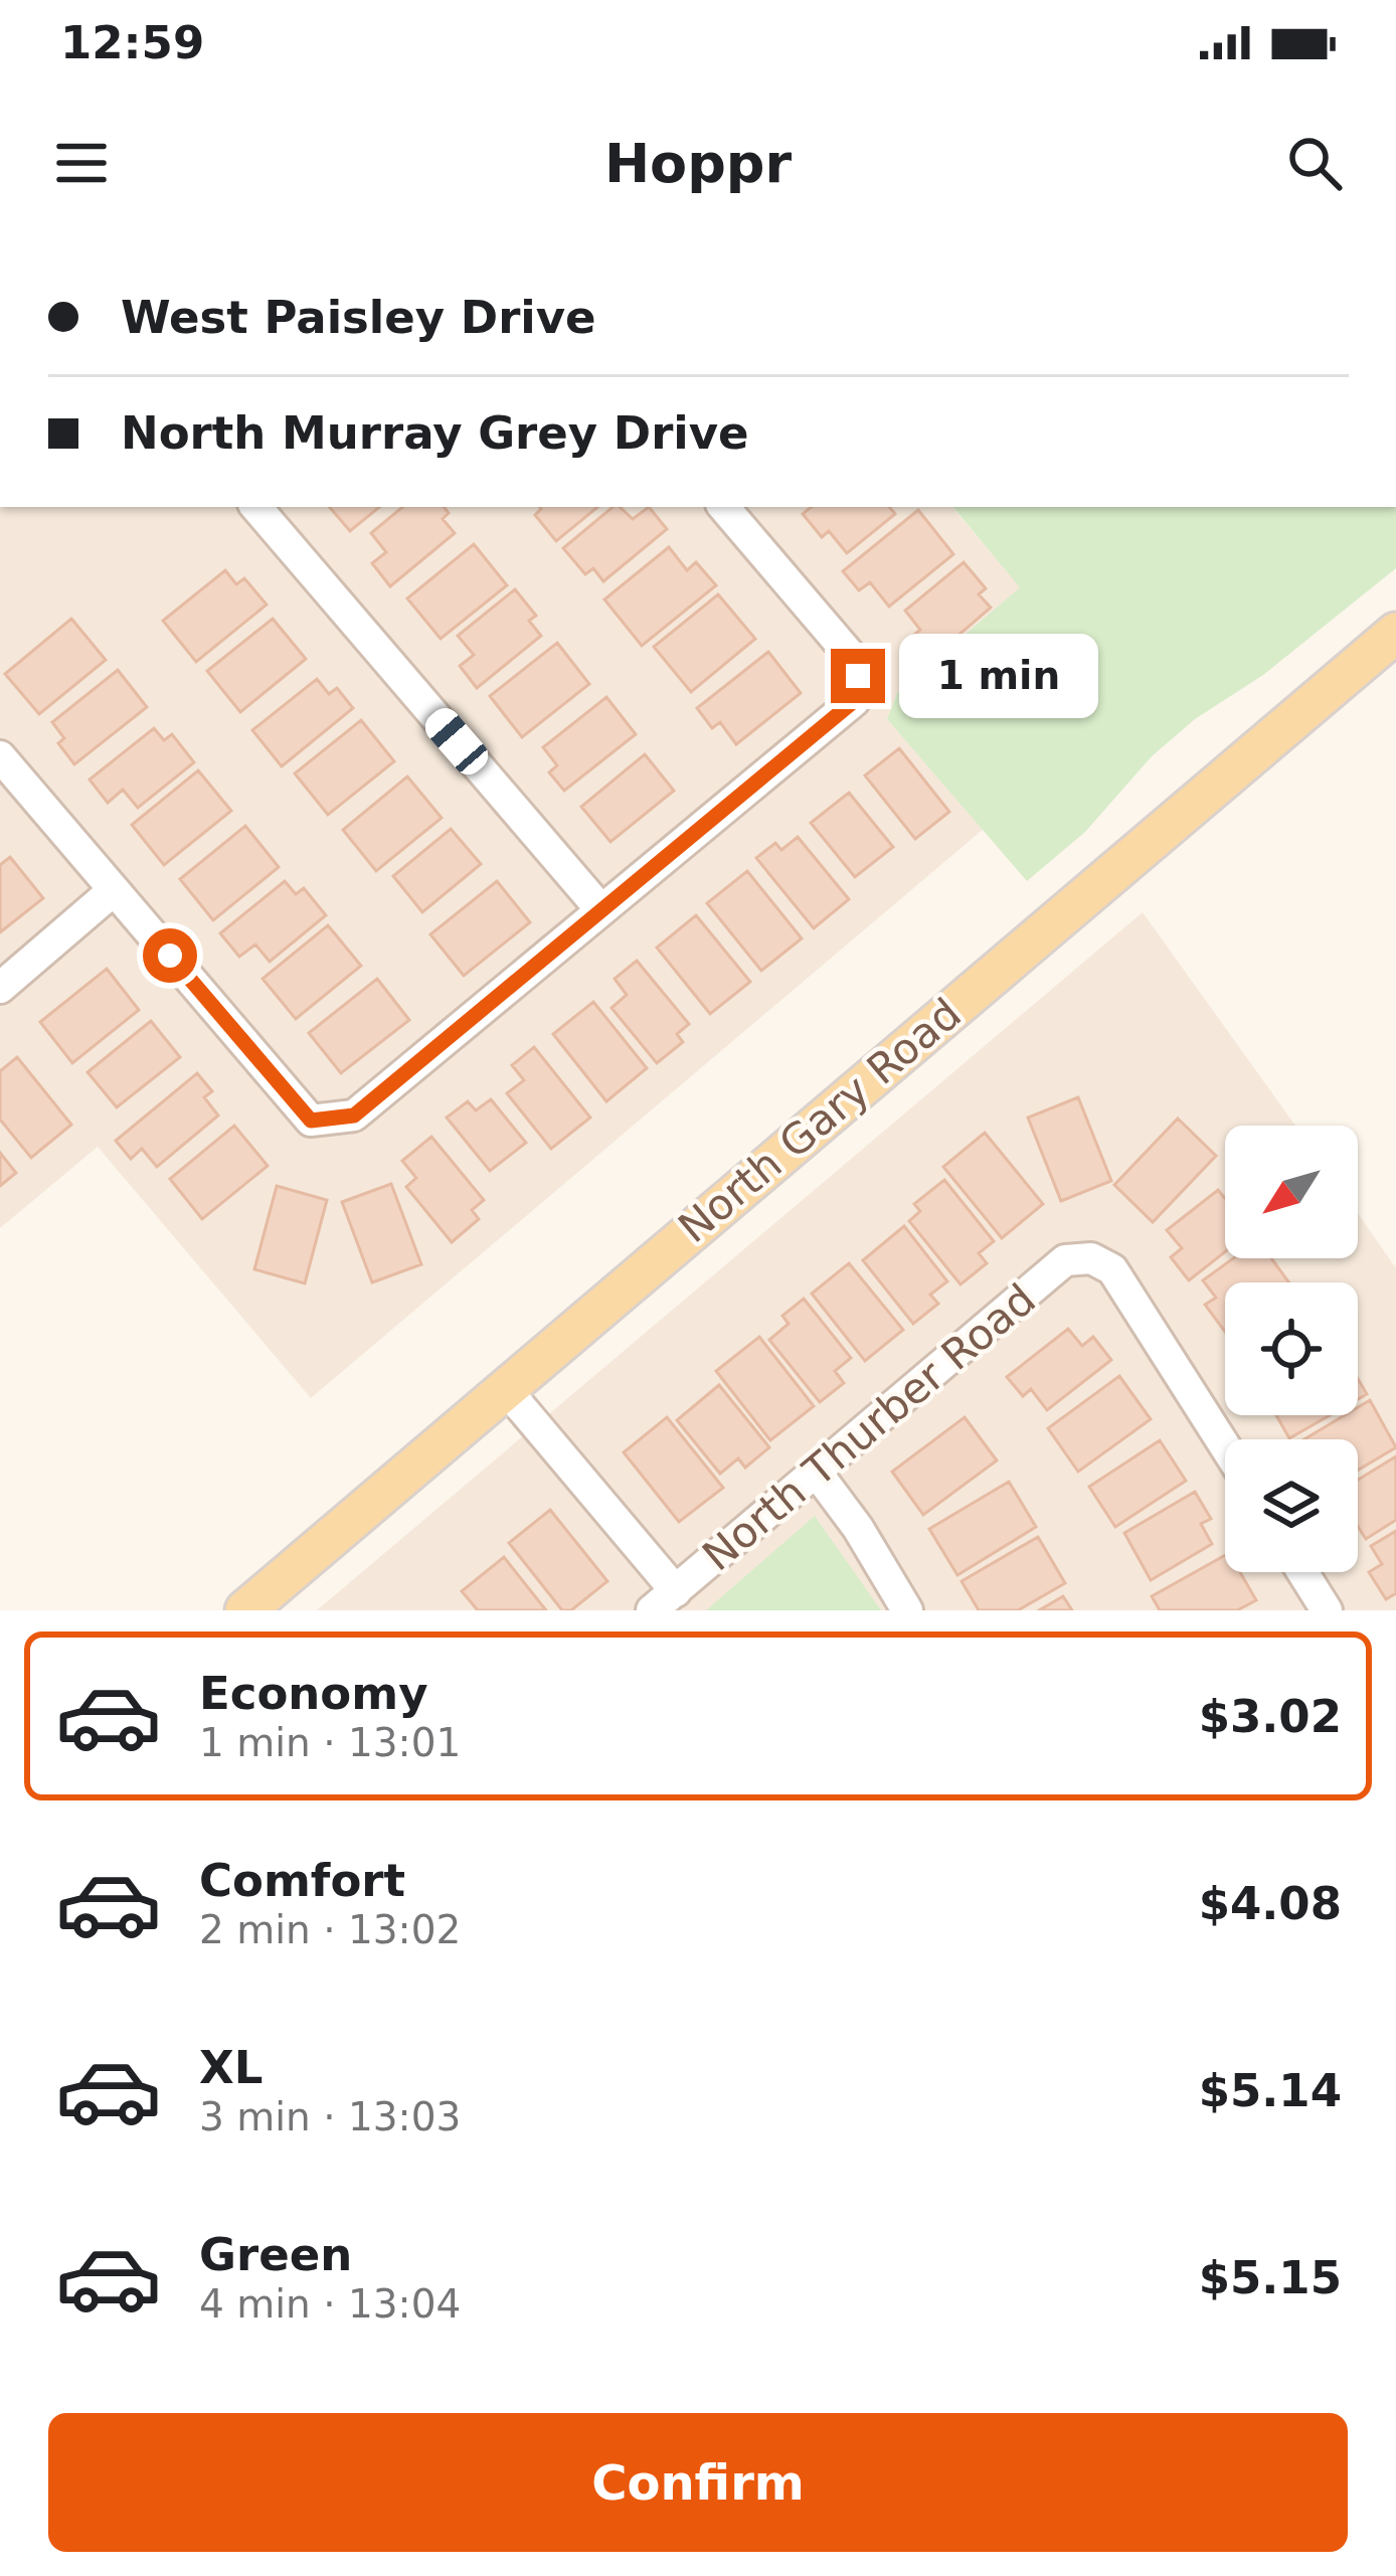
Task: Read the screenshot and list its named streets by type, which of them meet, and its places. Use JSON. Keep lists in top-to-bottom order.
{
  "streets": {
    "main road": ["North Gary Road"],
    "street": ["North Thurber Road"]
  },
  "north": "bottom left",
  "page": {
    "status": "12:59",
    "header": "Hoppr",
    "banner": ["West Paisley Drive", "North Murray Grey Drive"],
    "bubble": "1 min",
    "list": [
      {
        "name": "Economy",
        "note": "1 min · 13:01",
        "value": "$3.02"
      },
      {
        "name": "Comfort",
        "note": "2 min · 13:02",
        "value": "$4.08"
      },
      {
        "name": "XL",
        "note": "3 min · 13:03",
        "value": "$5.14"
      },
      {
        "name": "Green",
        "note": "4 min · 13:04",
        "value": "$5.15"
      }
    ],
    "buttons": "Confirm"
  }
}
